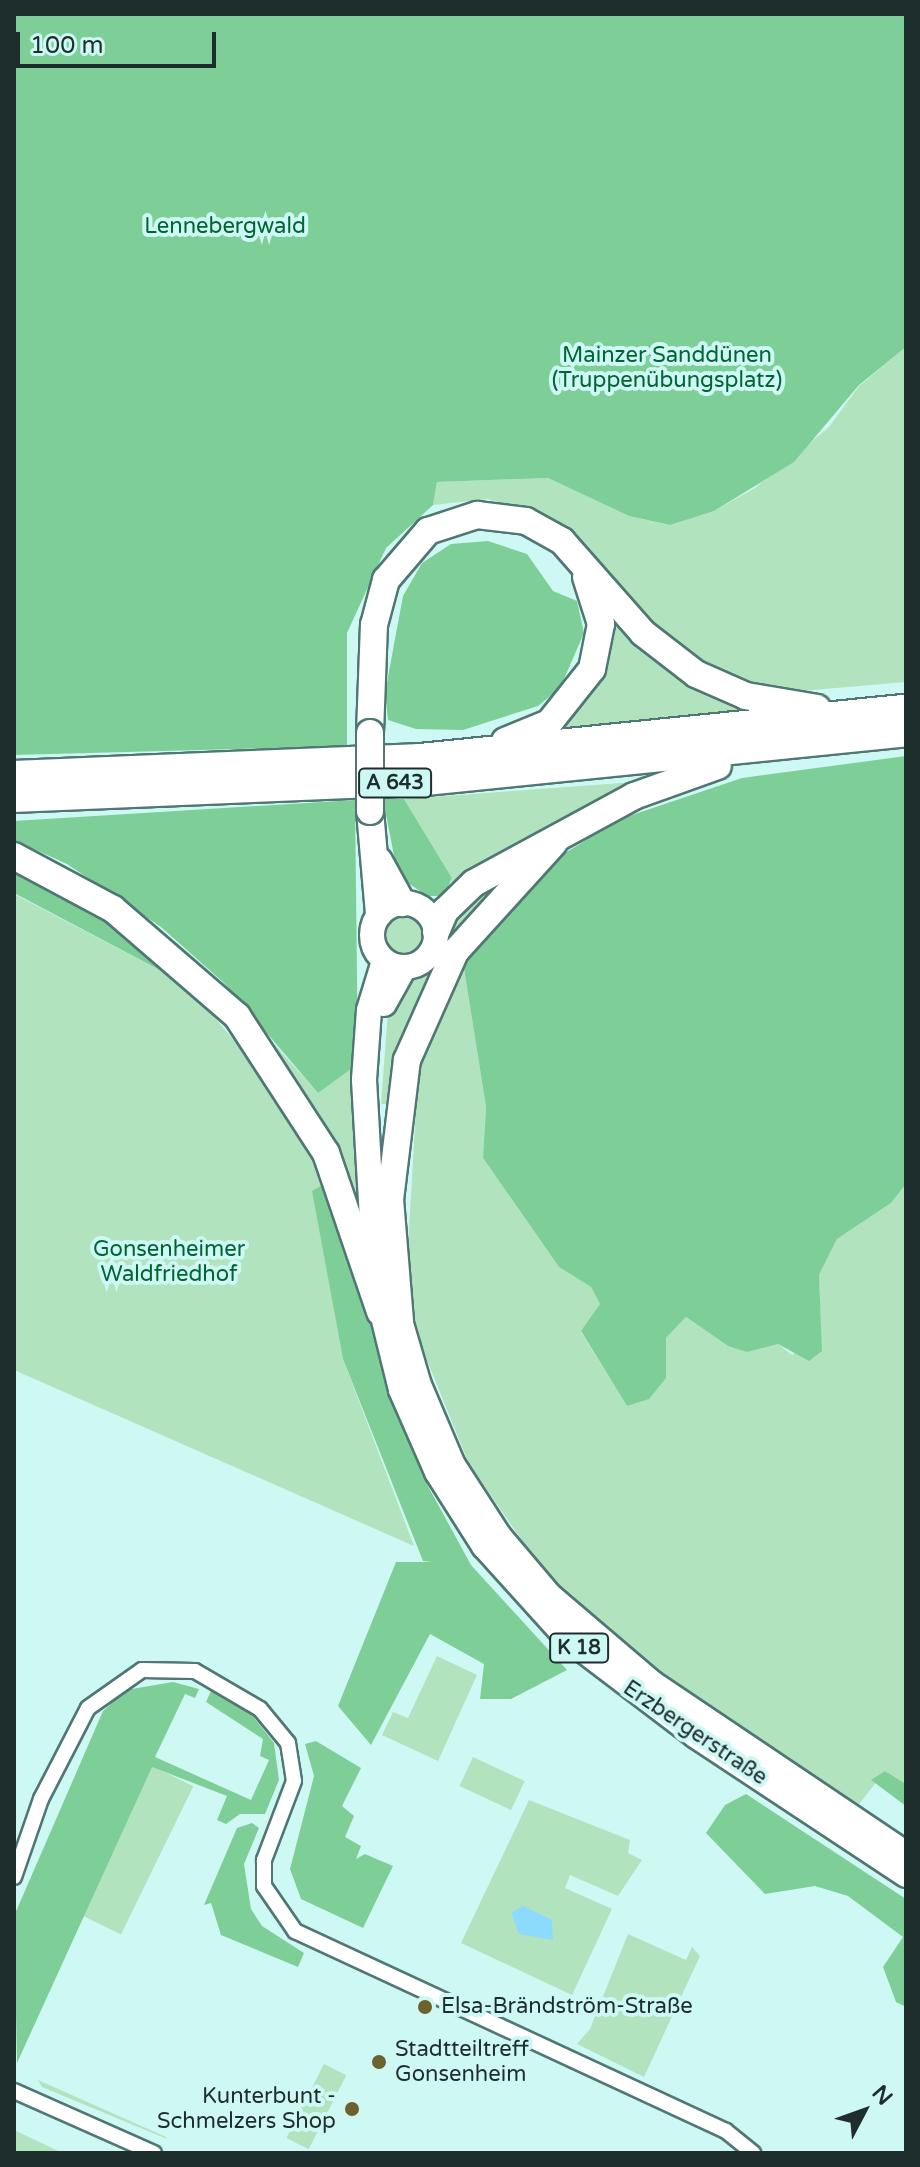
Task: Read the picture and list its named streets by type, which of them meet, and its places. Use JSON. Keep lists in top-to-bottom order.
{
  "streets": {
    "highway": ["A 643"],
    "main road": ["K 18", "Erzbergerstraße"]
  },
  "parks": ["Lennebergwald", "Mainzer Sanddünen (Truppenübungsplatz)", "Gonsenheimer Waldfriedhof"],
  "places": ["Elsa-Brändström-Straße", "Stadtteiltreff Gonsenheim", "Kunterbunt - Schmelzers Shop"],
  "scale_bar": "100 m",
  "north": "top right"
}
